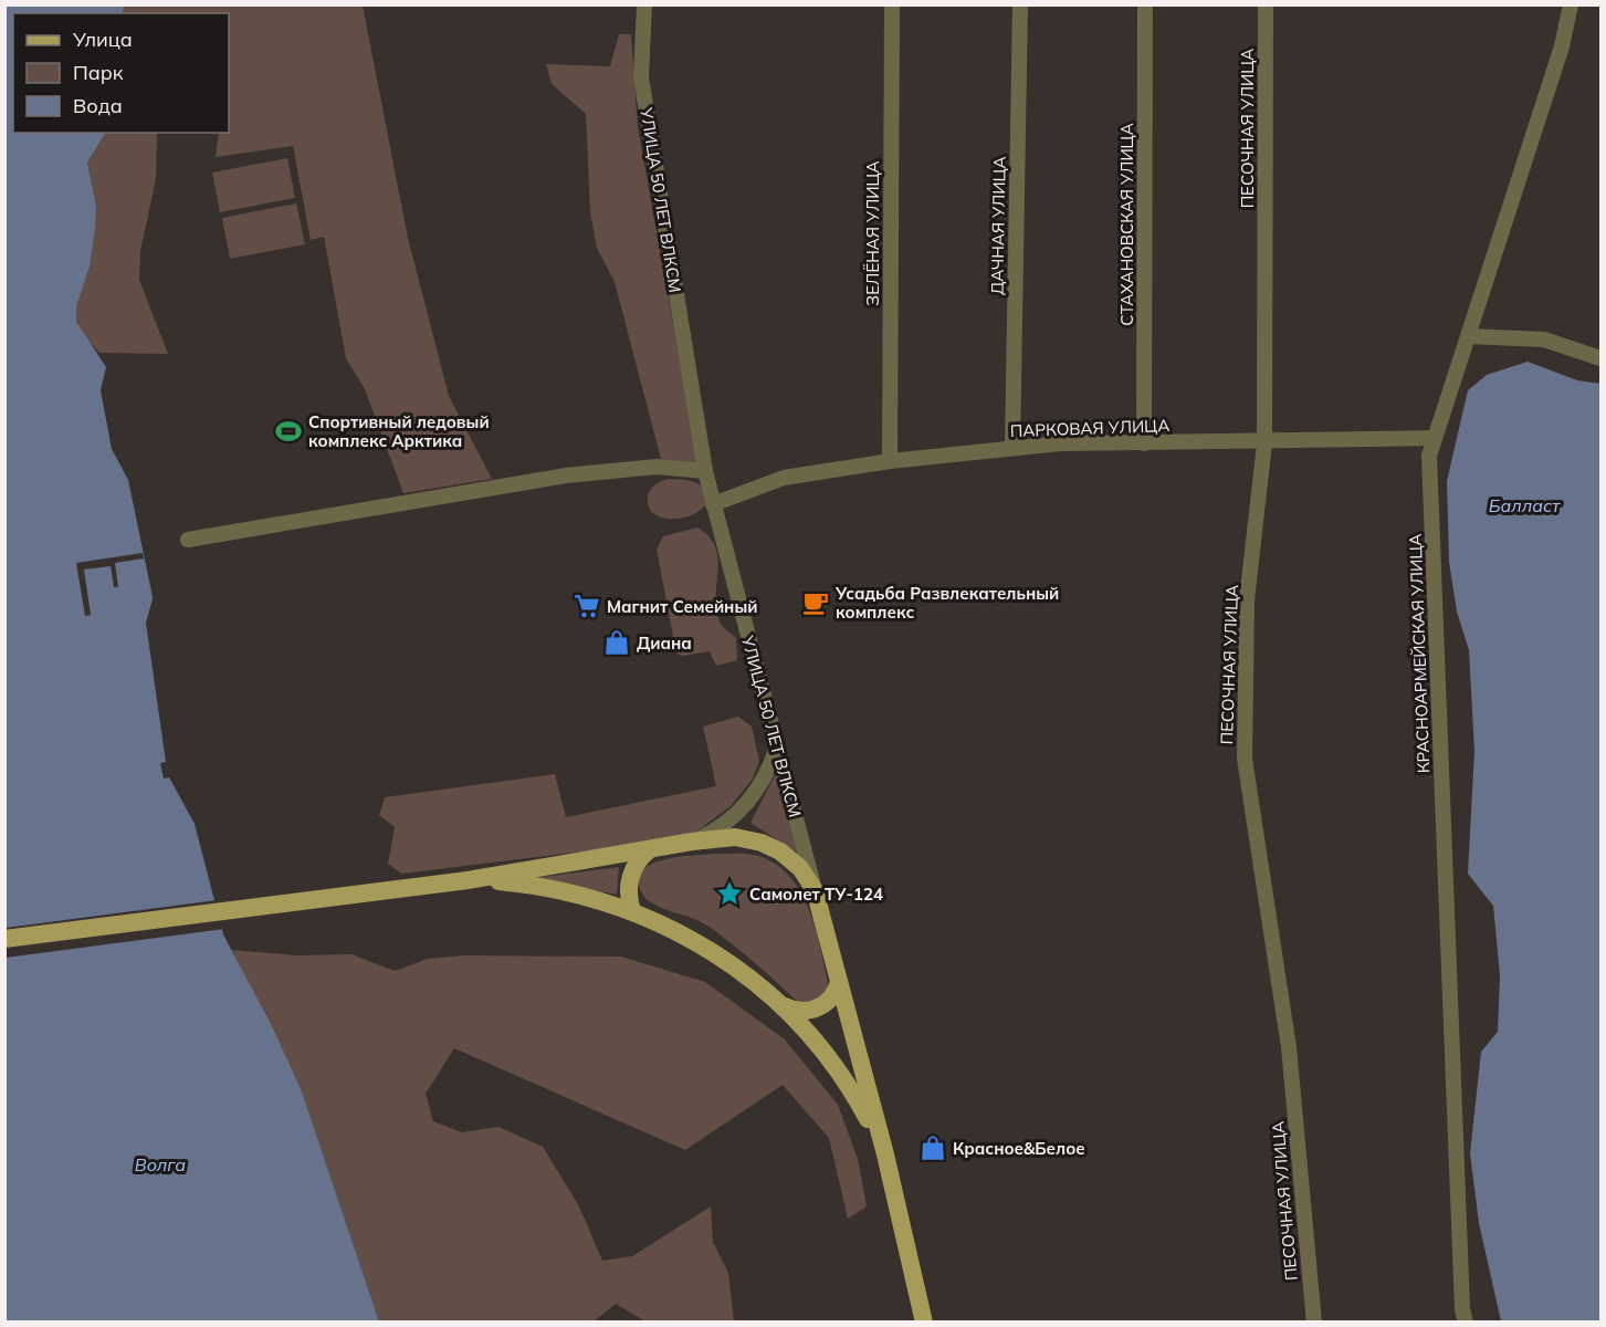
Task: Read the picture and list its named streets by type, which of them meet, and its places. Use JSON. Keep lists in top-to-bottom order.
{
  "streets": {
    "main road": ["УЛИЦА 50 ЛЕТ ВЛКСМ"],
    "street": [
      "ПЕСОЧНАЯ УЛИЦА",
      "СТАХАНОВСКАЯ УЛИЦА",
      "ДАЧНАЯ УЛИЦА",
      "ЗЕЛЁНАЯ УЛИЦА",
      "ПАРКОВАЯ УЛИЦА",
      "КРАСНОАРМЕЙСКАЯ УЛИЦА"
    ]
  },
  "crossings": [
    ["ПЕСОЧНАЯ УЛИЦА", "ПАРКОВАЯ УЛИЦА"],
    ["УЛИЦА 50 ЛЕТ ВЛКСМ", "ПАРКОВАЯ УЛИЦА"],
    ["СТАХАНОВСКАЯ УЛИЦА", "ПАРКОВАЯ УЛИЦА"],
    ["ДАЧНАЯ УЛИЦА", "ПАРКОВАЯ УЛИЦА"],
    ["ЗЕЛЁНАЯ УЛИЦА", "ПАРКОВАЯ УЛИЦА"],
    ["ПАРКОВАЯ УЛИЦА", "КРАСНОАРМЕЙСКАЯ УЛИЦА"]
  ],
  "water": ["Балласт", "Волга"],
  "places": {
    "sports": ["Спортивный ледовый комплекс Арктика"],
    "cafe": ["Усадьба Развлекательный комплекс"],
    "supermarket": ["Магнит Семейный"],
    "shop": ["Диана", "Красное&Белое"],
    "place": ["Самолет ТУ-124"]
  },
  "legend": ["Улица", "Парк", "Вода"]
}
